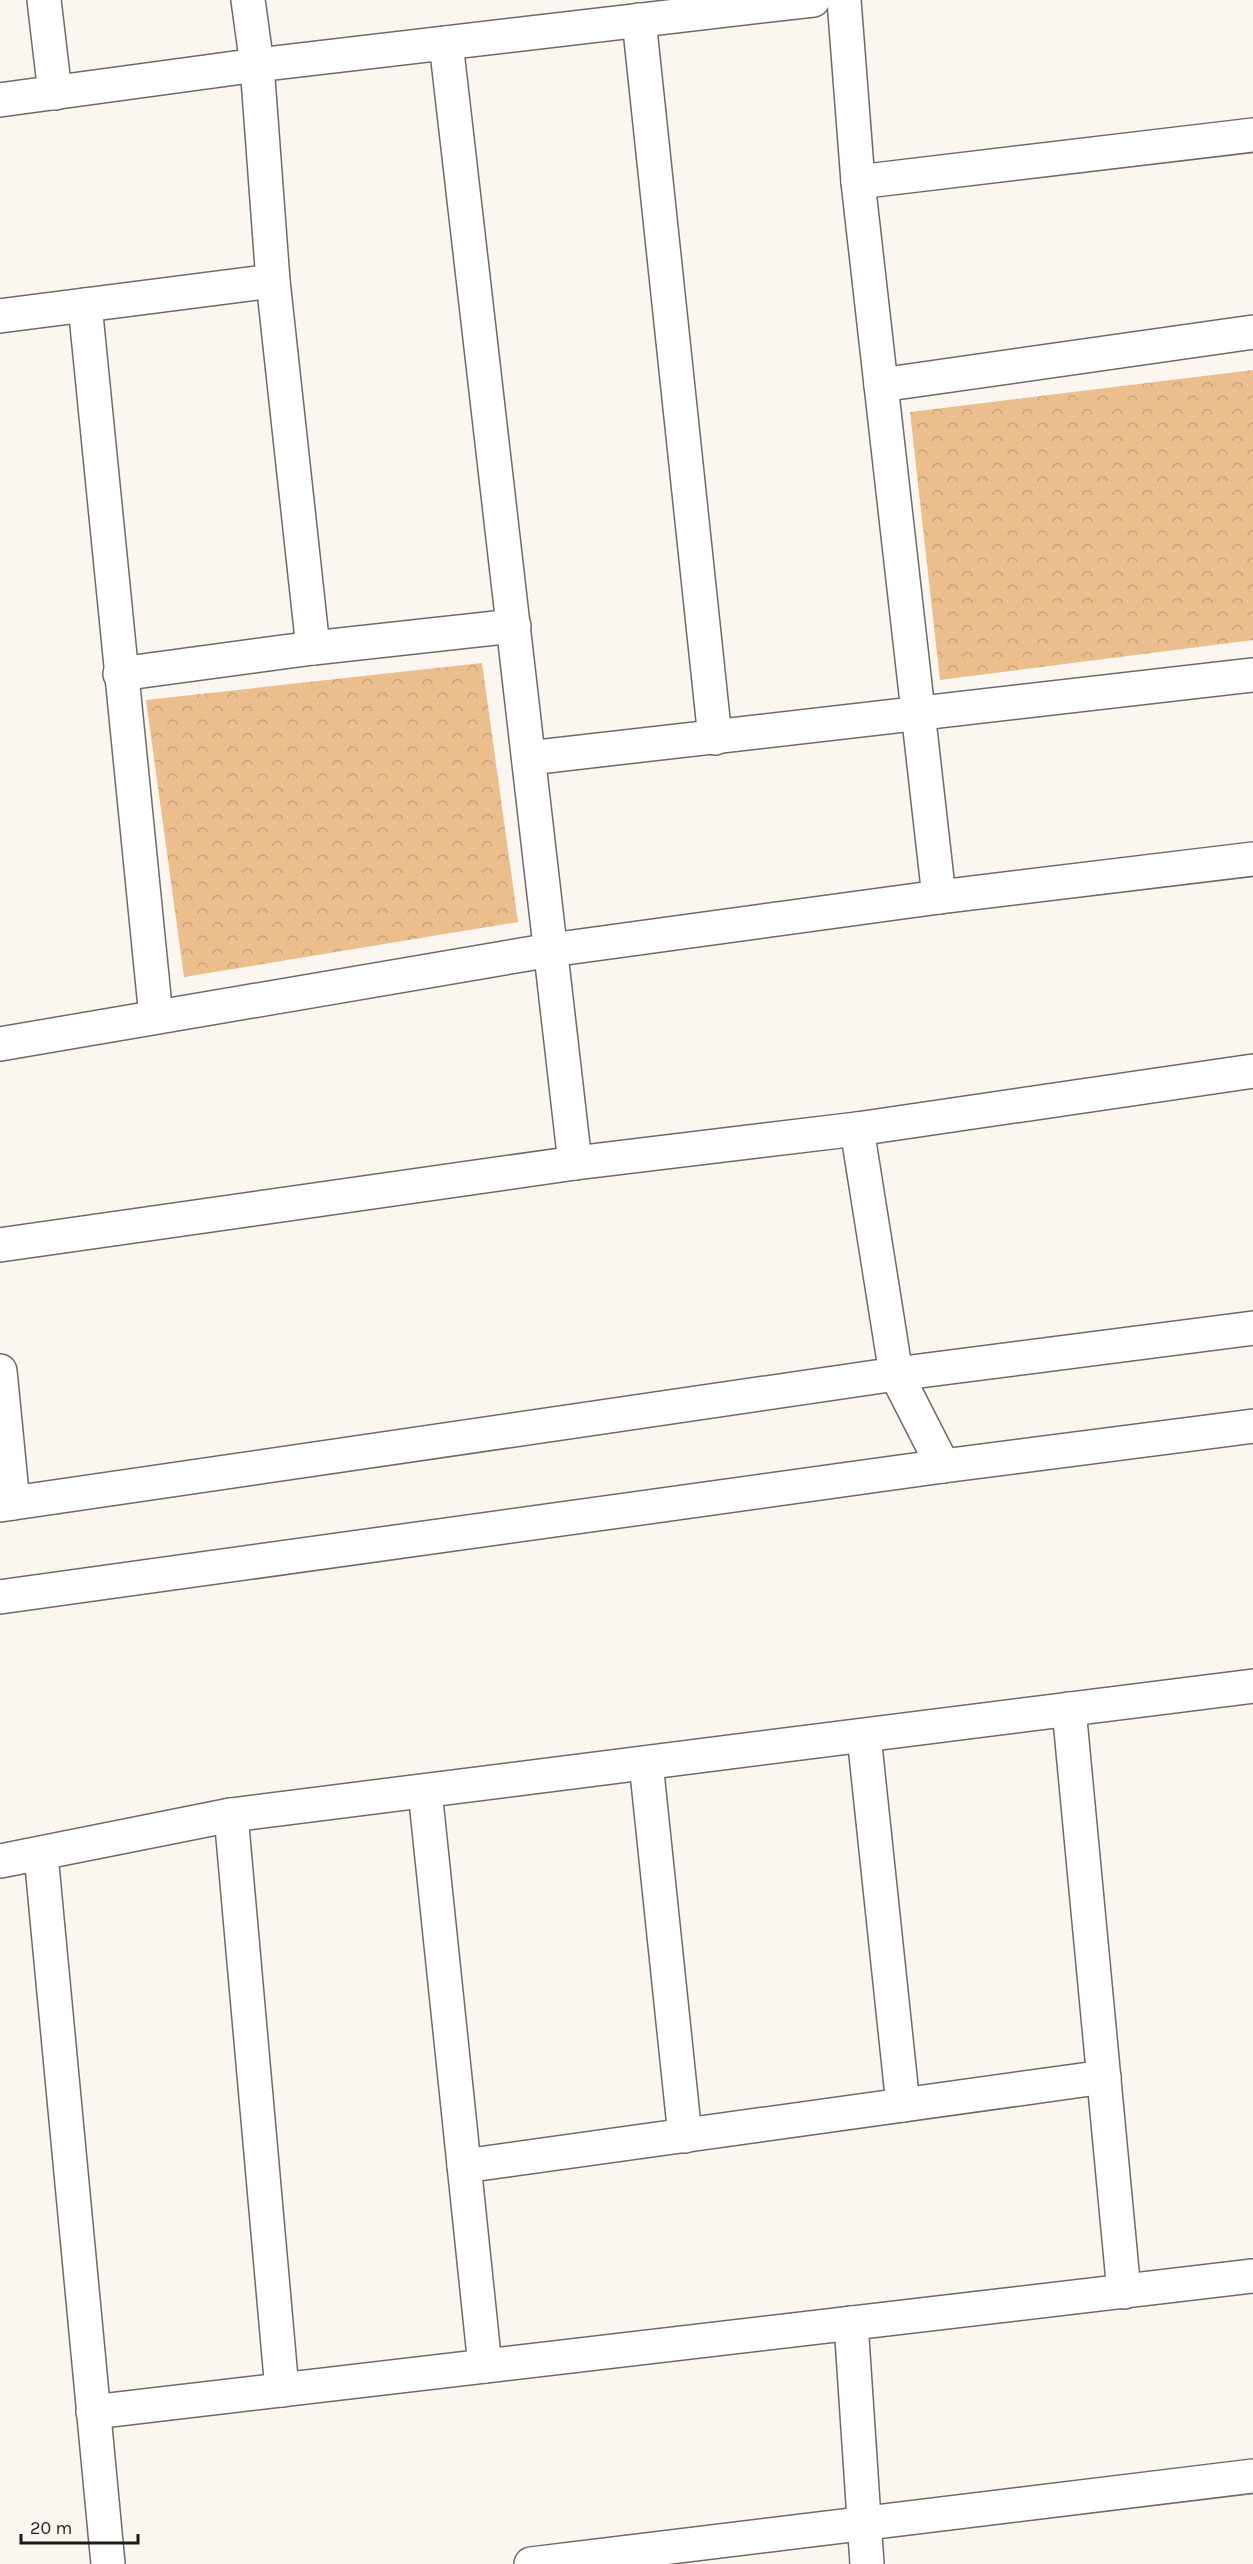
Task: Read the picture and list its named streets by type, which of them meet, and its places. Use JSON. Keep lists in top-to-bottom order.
{
  "scale_bar": "20 m"
}
